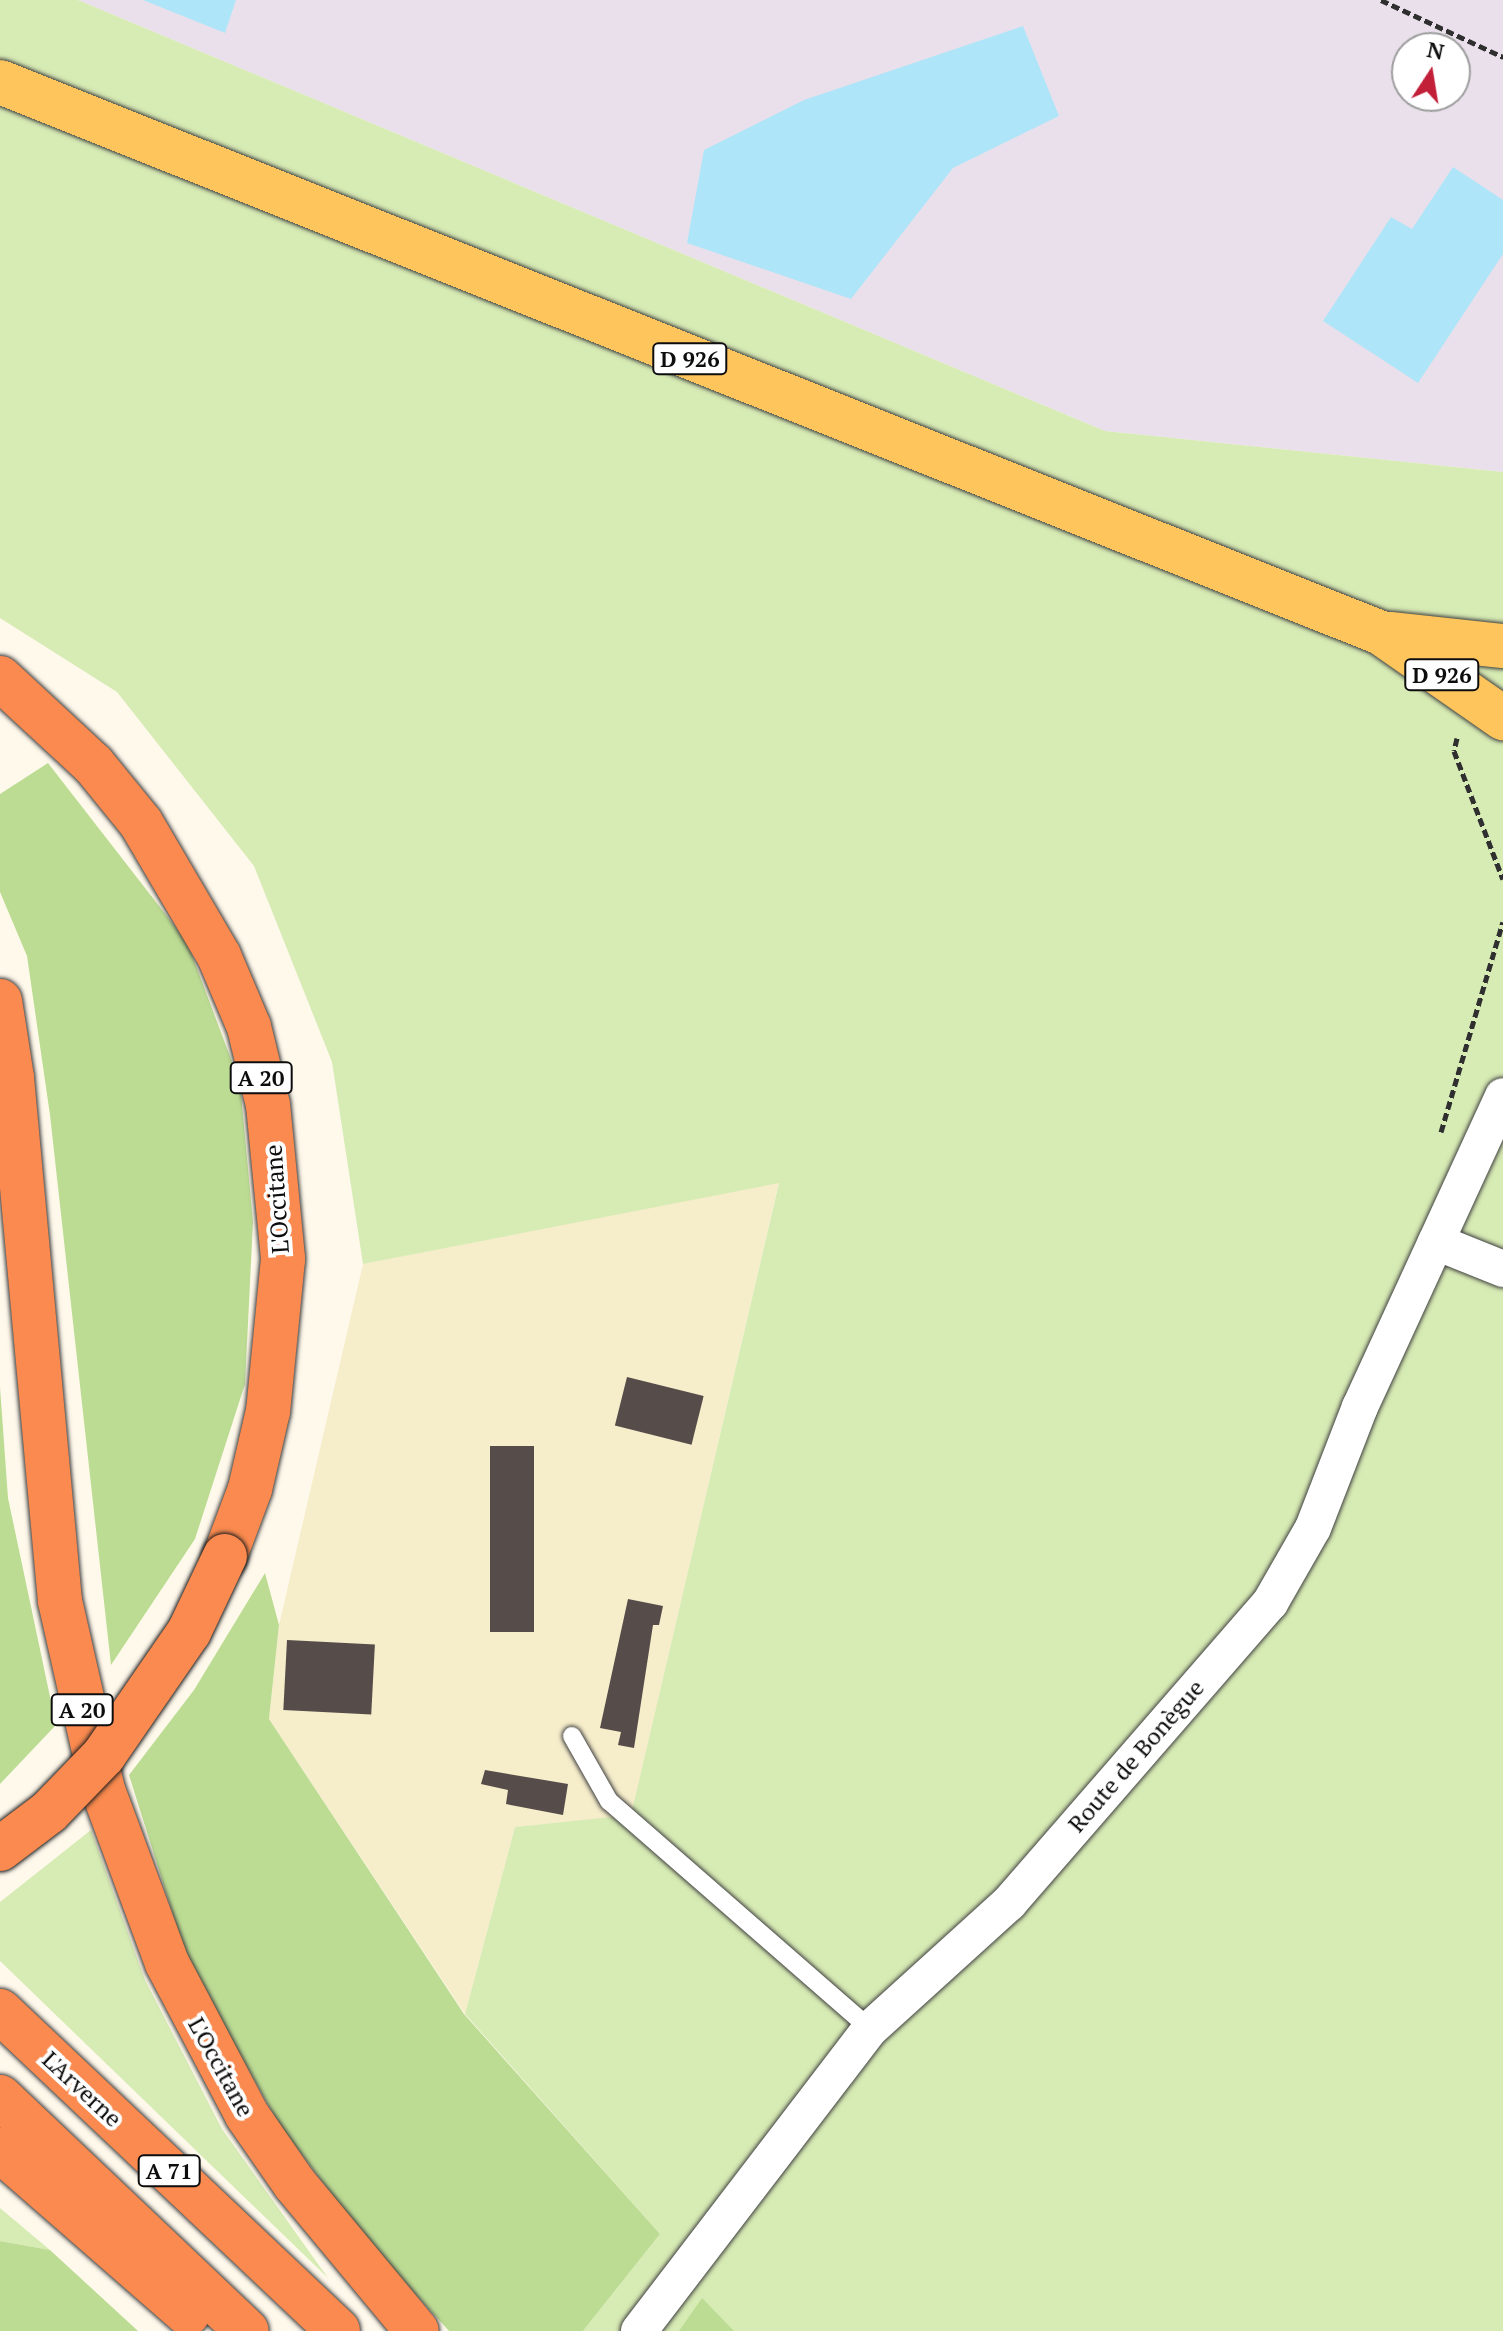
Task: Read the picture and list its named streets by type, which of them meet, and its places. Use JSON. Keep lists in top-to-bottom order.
{
  "streets": {
    "highway": [
      "A 20",
      "L'Occitane",
      "L'Arverne",
      "A 71"
    ],
    "main road": ["D 926"],
    "street": ["Route de Bonègue"]
  },
  "north": "top"
}
